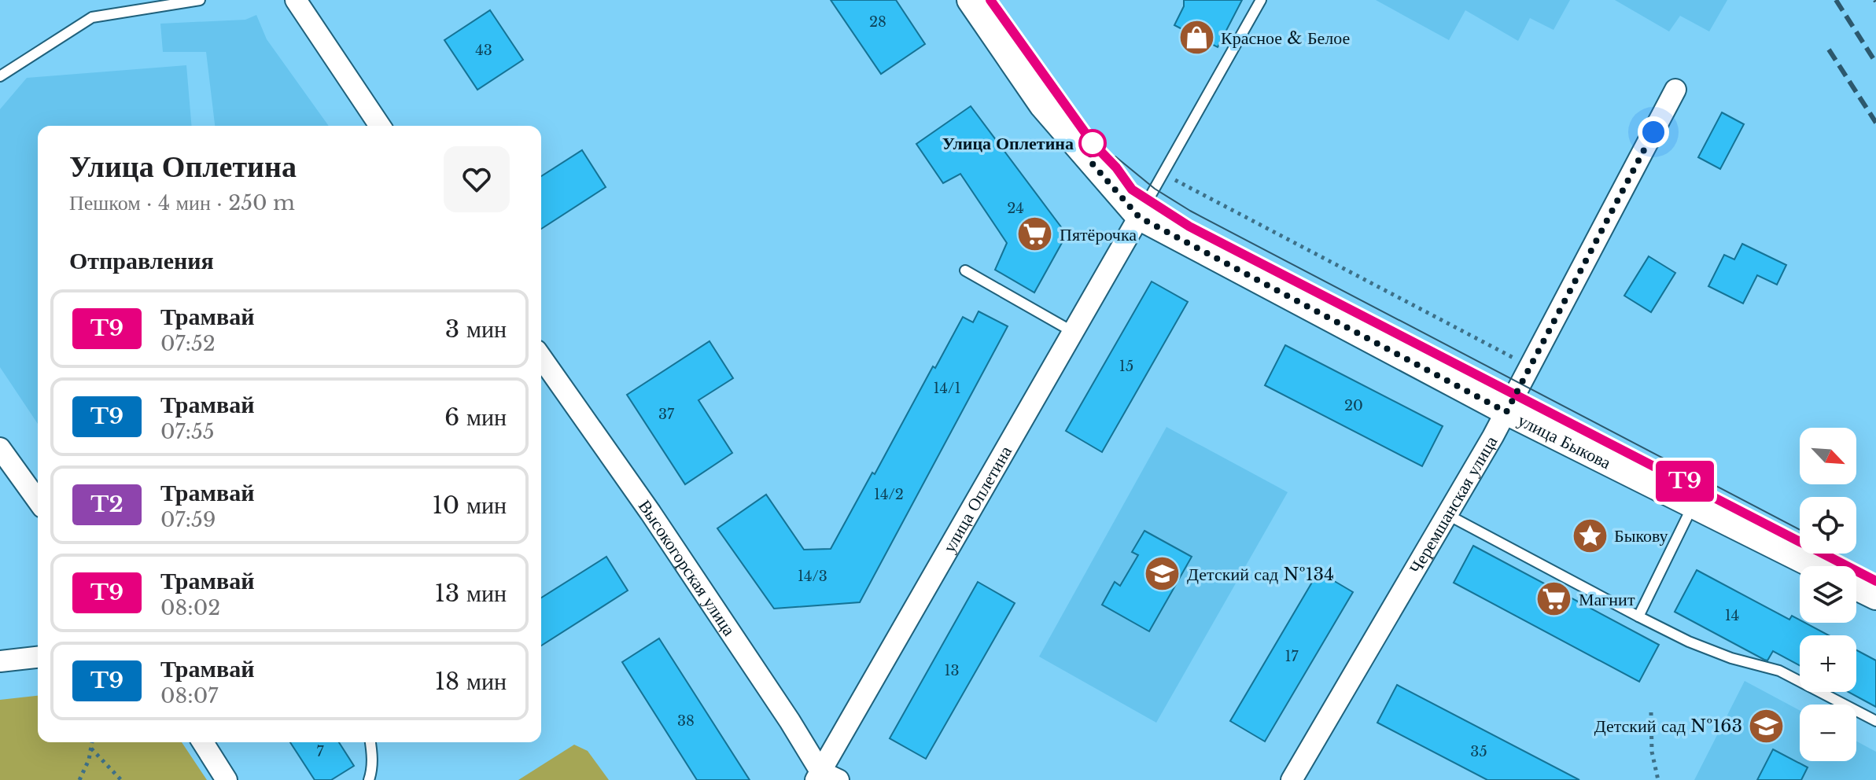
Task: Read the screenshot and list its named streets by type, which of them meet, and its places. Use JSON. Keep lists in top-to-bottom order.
{
  "streets": {
    "street": [
      "улица Быкова",
      "улица Оплетина",
      "Черемшанская улица",
      "Высокогорская улица"
    ]
  },
  "crossings": [
    ["улица Быкова", "улица Оплетина"],
    ["улица Быкова", "Черемшанская улица"],
    ["улица Оплетина", "Высокогорская улица"]
  ],
  "places": {
    "shop": ["Красное & Белое"],
    "other": ["Улица Оплетина"],
    "supermarket": ["Пятёрочка", "Магнит"],
    "place": ["Быкову"],
    "school or university": ["Детский сад №134", "Детский сад №163"]
  },
  "lines": ["tram line T9"],
  "house_numbers": [
    "28",
    "43",
    "24",
    "15",
    "14/1",
    "20",
    "37",
    "14/2",
    "14/3",
    "14",
    "17",
    "13",
    "38",
    "7",
    "35"
  ],
  "north": "bottom right",
  "page": {
    "on_map": "T9",
    "heading": [
      ["Улица Оплетина", "Пешком · 4 мин · 250 m"],
      "Отправления"
    ],
    "list": [
      {
        "mark": "T9",
        "name": "Трамвай",
        "note": "07:52",
        "value": "3 мин"
      },
      {
        "mark": "T9",
        "name": "Трамвай",
        "note": "07:55",
        "value": "6 мин"
      },
      {
        "mark": "T2",
        "name": "Трамвай",
        "note": "07:59",
        "value": "10 мин"
      },
      {
        "mark": "T9",
        "name": "Трамвай",
        "note": "08:02",
        "value": "13 мин"
      },
      {
        "mark": "T9",
        "name": "Трамвай",
        "note": "08:07",
        "value": "18 мин"
      }
    ],
    "map_buttons": ["+", "−"]
  }
}
